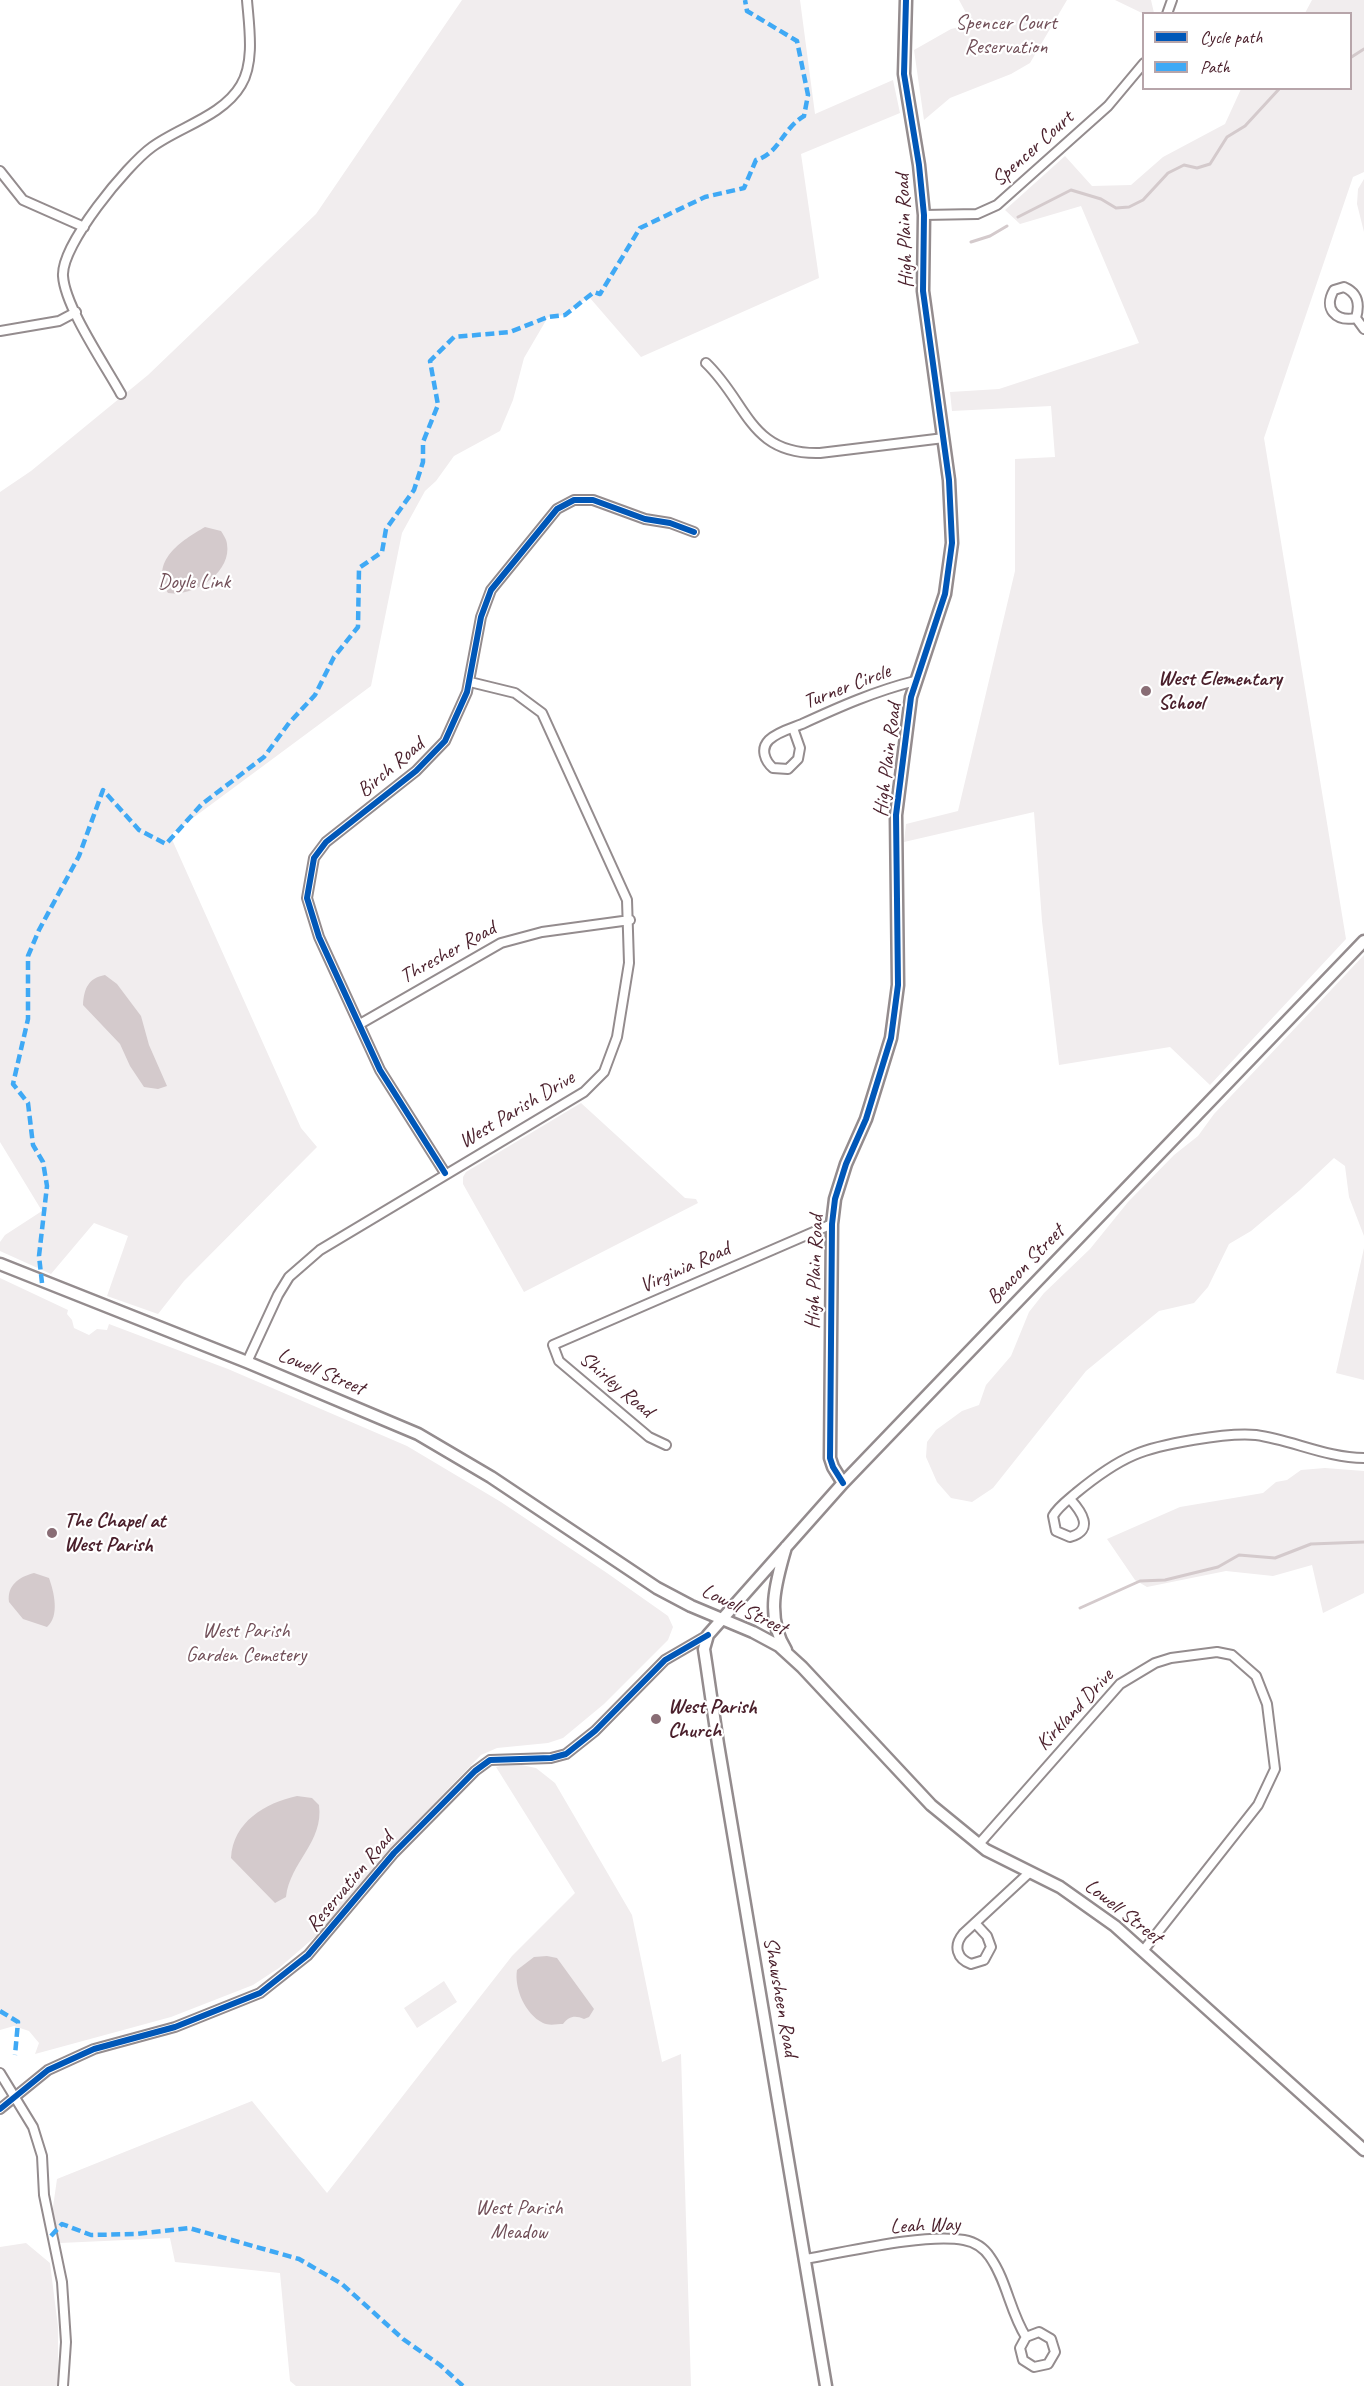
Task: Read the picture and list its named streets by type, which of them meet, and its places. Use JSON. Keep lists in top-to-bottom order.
{
  "streets": {
    "main road": [
      "High Plain Road",
      "Beacon Street",
      "Lowell Street",
      "Shawsheen Road"
    ],
    "street": [
      "Spencer Court",
      "Turner Circle",
      "Birch Road",
      "Thresher Road",
      "West Parish Drive",
      "Virginia Road",
      "Shirley Road",
      "Kirkland Drive",
      "Reservation Road",
      "Leah Way"
    ]
  },
  "crossings": [
    ["Spencer Court", "High Plain Road"],
    ["High Plain Road", "Turner Circle"],
    ["High Plain Road", "Beacon Street"],
    ["High Plain Road", "Virginia Road"],
    ["Birch Road", "Thresher Road"],
    ["Birch Road", "West Parish Drive"],
    ["Thresher Road", "West Parish Drive"],
    ["West Parish Drive", "Lowell Street"],
    ["Beacon Street", "Lowell Street"],
    ["Virginia Road", "Shirley Road"],
    ["Lowell Street", "Kirkland Drive"],
    ["Reservation Road", "Shawsheen Road"],
    ["Shawsheen Road", "Leah Way"]
  ],
  "parks": [
    "Spencer Court Reservation",
    "Doyle Link",
    "West Parish Garden Cemetery",
    "West Parish Meadow"
  ],
  "places": ["West Elementary School", "The Chapel at West Parish", "West Parish Church"],
  "legend": ["Cycle path", "Path"]
}
